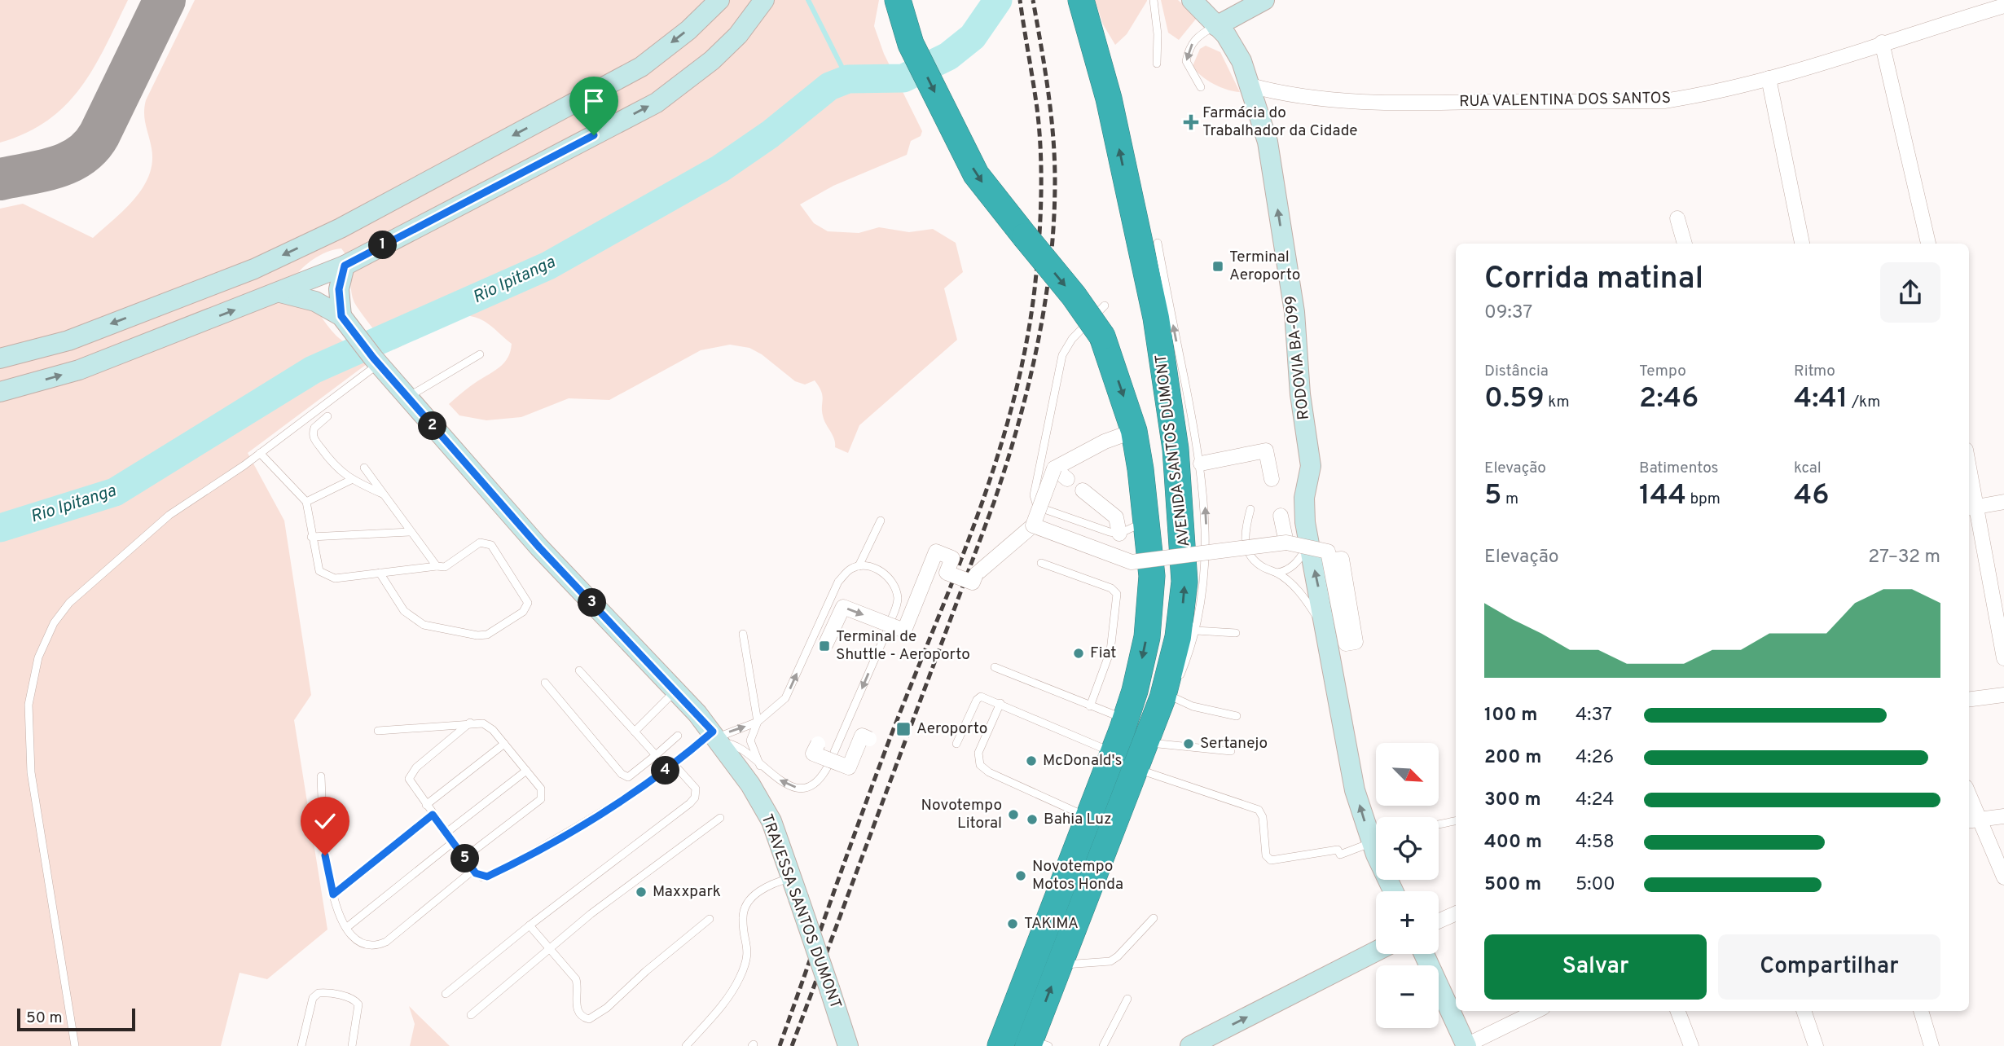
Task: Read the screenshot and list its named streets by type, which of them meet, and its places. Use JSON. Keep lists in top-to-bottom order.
{
  "streets": {
    "highway": ["AVENIDA SANTOS DUMONT"],
    "main road": ["RODOVIA BA-099", "TRAVESSA SANTOS DUMONT"],
    "street": ["RUA VALENTINA DOS SANTOS"]
  },
  "crossings": [
    ["RUA VALENTINA DOS SANTOS", "RODOVIA BA-099"]
  ],
  "one_way": ["RODOVIA BA-099"],
  "water": ["Rio Ipitanga"],
  "places": {
    "health": ["Farmácia do Trabalhador da Cidade"],
    "transit": ["Terminal Aeroporto", "Terminal de Shuttle - Aeroporto", "Aeroporto"],
    "other": [
      "Fiat",
      "Sertanejo",
      "McDonald's",
      "Novotempo Litoral",
      "Bahia Luz",
      "Novotempo Motos Honda",
      "Maxxpark",
      "TAKIMA"
    ]
  },
  "scale_bar": "50 m",
  "north": "bottom right",
  "page": {
    "pins": [
      "1",
      "2",
      "3",
      "4",
      "5"
    ],
    "heading": ["Corrida matinal", "09:37"],
    "stats": [
      ["Distância", "0.59 km"],
      ["Tempo", "2:46"],
      ["Ritmo", "4:41 /km"],
      ["Elevação", "5 m"],
      ["Batimentos", "144 bpm"],
      ["kcal", "46"]
    ],
    "chart": ["Elevação", "27–32 m"],
    "list": [
      {
        "name": "100 m",
        "note": "4:37"
      },
      {
        "name": "200 m",
        "note": "4:26"
      },
      {
        "name": "300 m",
        "note": "4:24"
      },
      {
        "name": "400 m",
        "note": "4:58"
      },
      {
        "name": "500 m",
        "note": "5:00"
      }
    ],
    "map_buttons": ["+", "−"],
    "buttons": ["Salvar", "Compartilhar"],
    "scale": "50 m"
  }
}
